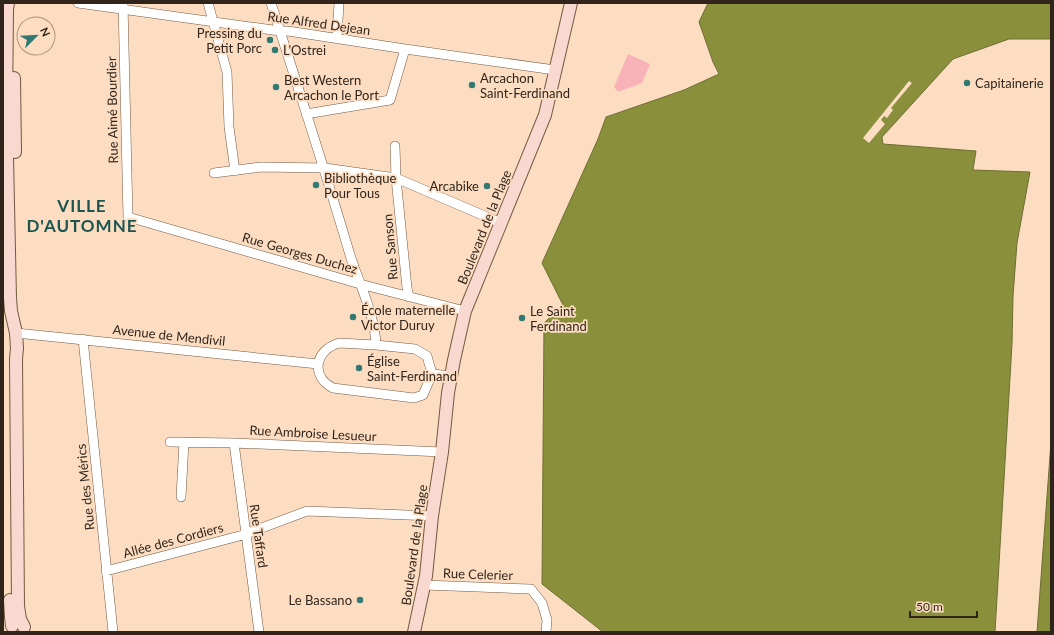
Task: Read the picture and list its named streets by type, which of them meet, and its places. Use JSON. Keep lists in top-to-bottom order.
{
  "streets": {
    "street": [
      "Rue Alfred Dejean",
      "Rue Aimé Bourdier",
      "Boulevard de la Plage",
      "Rue Sanson",
      "Rue Georges Duchez",
      "Avenue de Mendivil",
      "Rue Ambroise Lesueur",
      "Rue des Mérics",
      "Rue Taffard",
      "Allée des Cordiers",
      "Rue Celerier"
    ]
  },
  "crossings": [
    ["Rue Alfred Dejean", "Rue Aimé Bourdier"],
    ["Rue Alfred Dejean", "Boulevard de la Plage"],
    ["Rue Aimé Bourdier", "Rue Georges Duchez"],
    ["Boulevard de la Plage", "Rue Georges Duchez"],
    ["Boulevard de la Plage", "Rue Ambroise Lesueur"],
    ["Boulevard de la Plage", "Allée des Cordiers"],
    ["Boulevard de la Plage", "Rue Celerier"],
    ["Rue Sanson", "Rue Georges Duchez"],
    ["Avenue de Mendivil", "Rue des Mérics"],
    ["Rue Ambroise Lesueur", "Rue Taffard"],
    ["Rue des Mérics", "Allée des Cordiers"],
    ["Rue Taffard", "Allée des Cordiers"]
  ],
  "districts": ["VILLE D'AUTOMNE"],
  "places": [
    "Pressing du Petit Porc",
    "L'Ostrei",
    "Capitainerie",
    "Arcachon Saint-Ferdinand",
    "Best Western Arcachon le Port",
    "Bibliothèque Pour Tous",
    "Arcabike",
    "École maternelle Victor Duruy",
    "Le Saint Ferdinand",
    "Église Saint-Ferdinand",
    "Le Bassano"
  ],
  "scale_bar": "50 m",
  "north": "top right"
}
